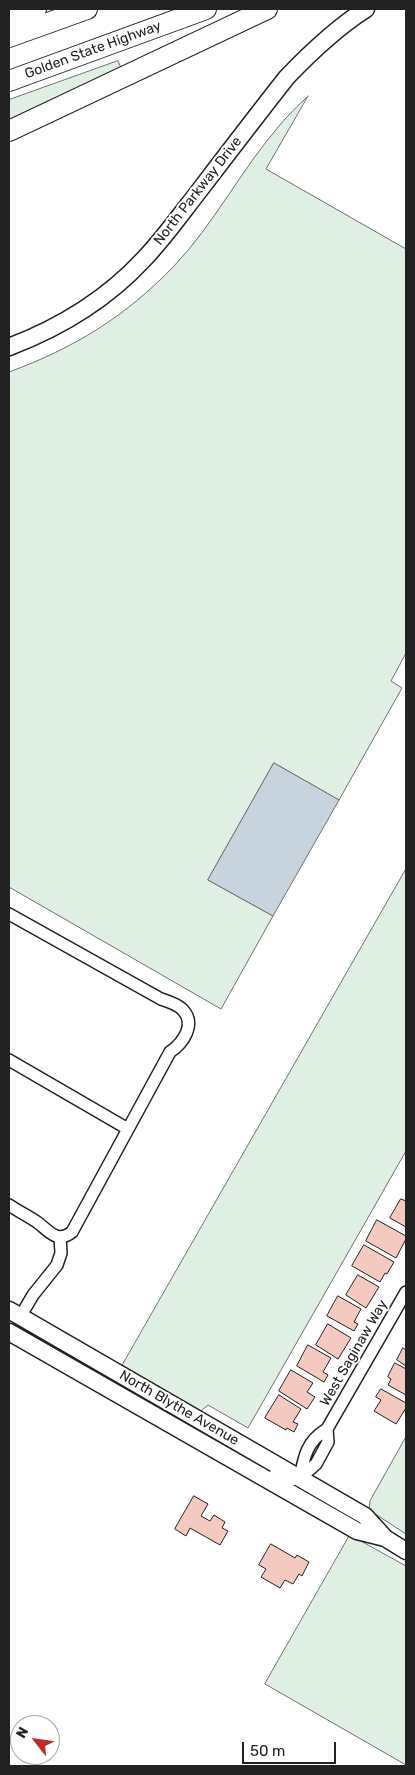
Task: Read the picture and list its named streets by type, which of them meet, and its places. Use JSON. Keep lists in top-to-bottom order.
{
  "streets": {
    "highway": ["Golden State Highway"],
    "street": ["North Parkway Drive", "West Saginaw Way", "North Blythe Avenue"]
  },
  "crossings": [
    ["West Saginaw Way", "North Blythe Avenue"]
  ],
  "scale_bar": "50 m",
  "north": "top left"
}
